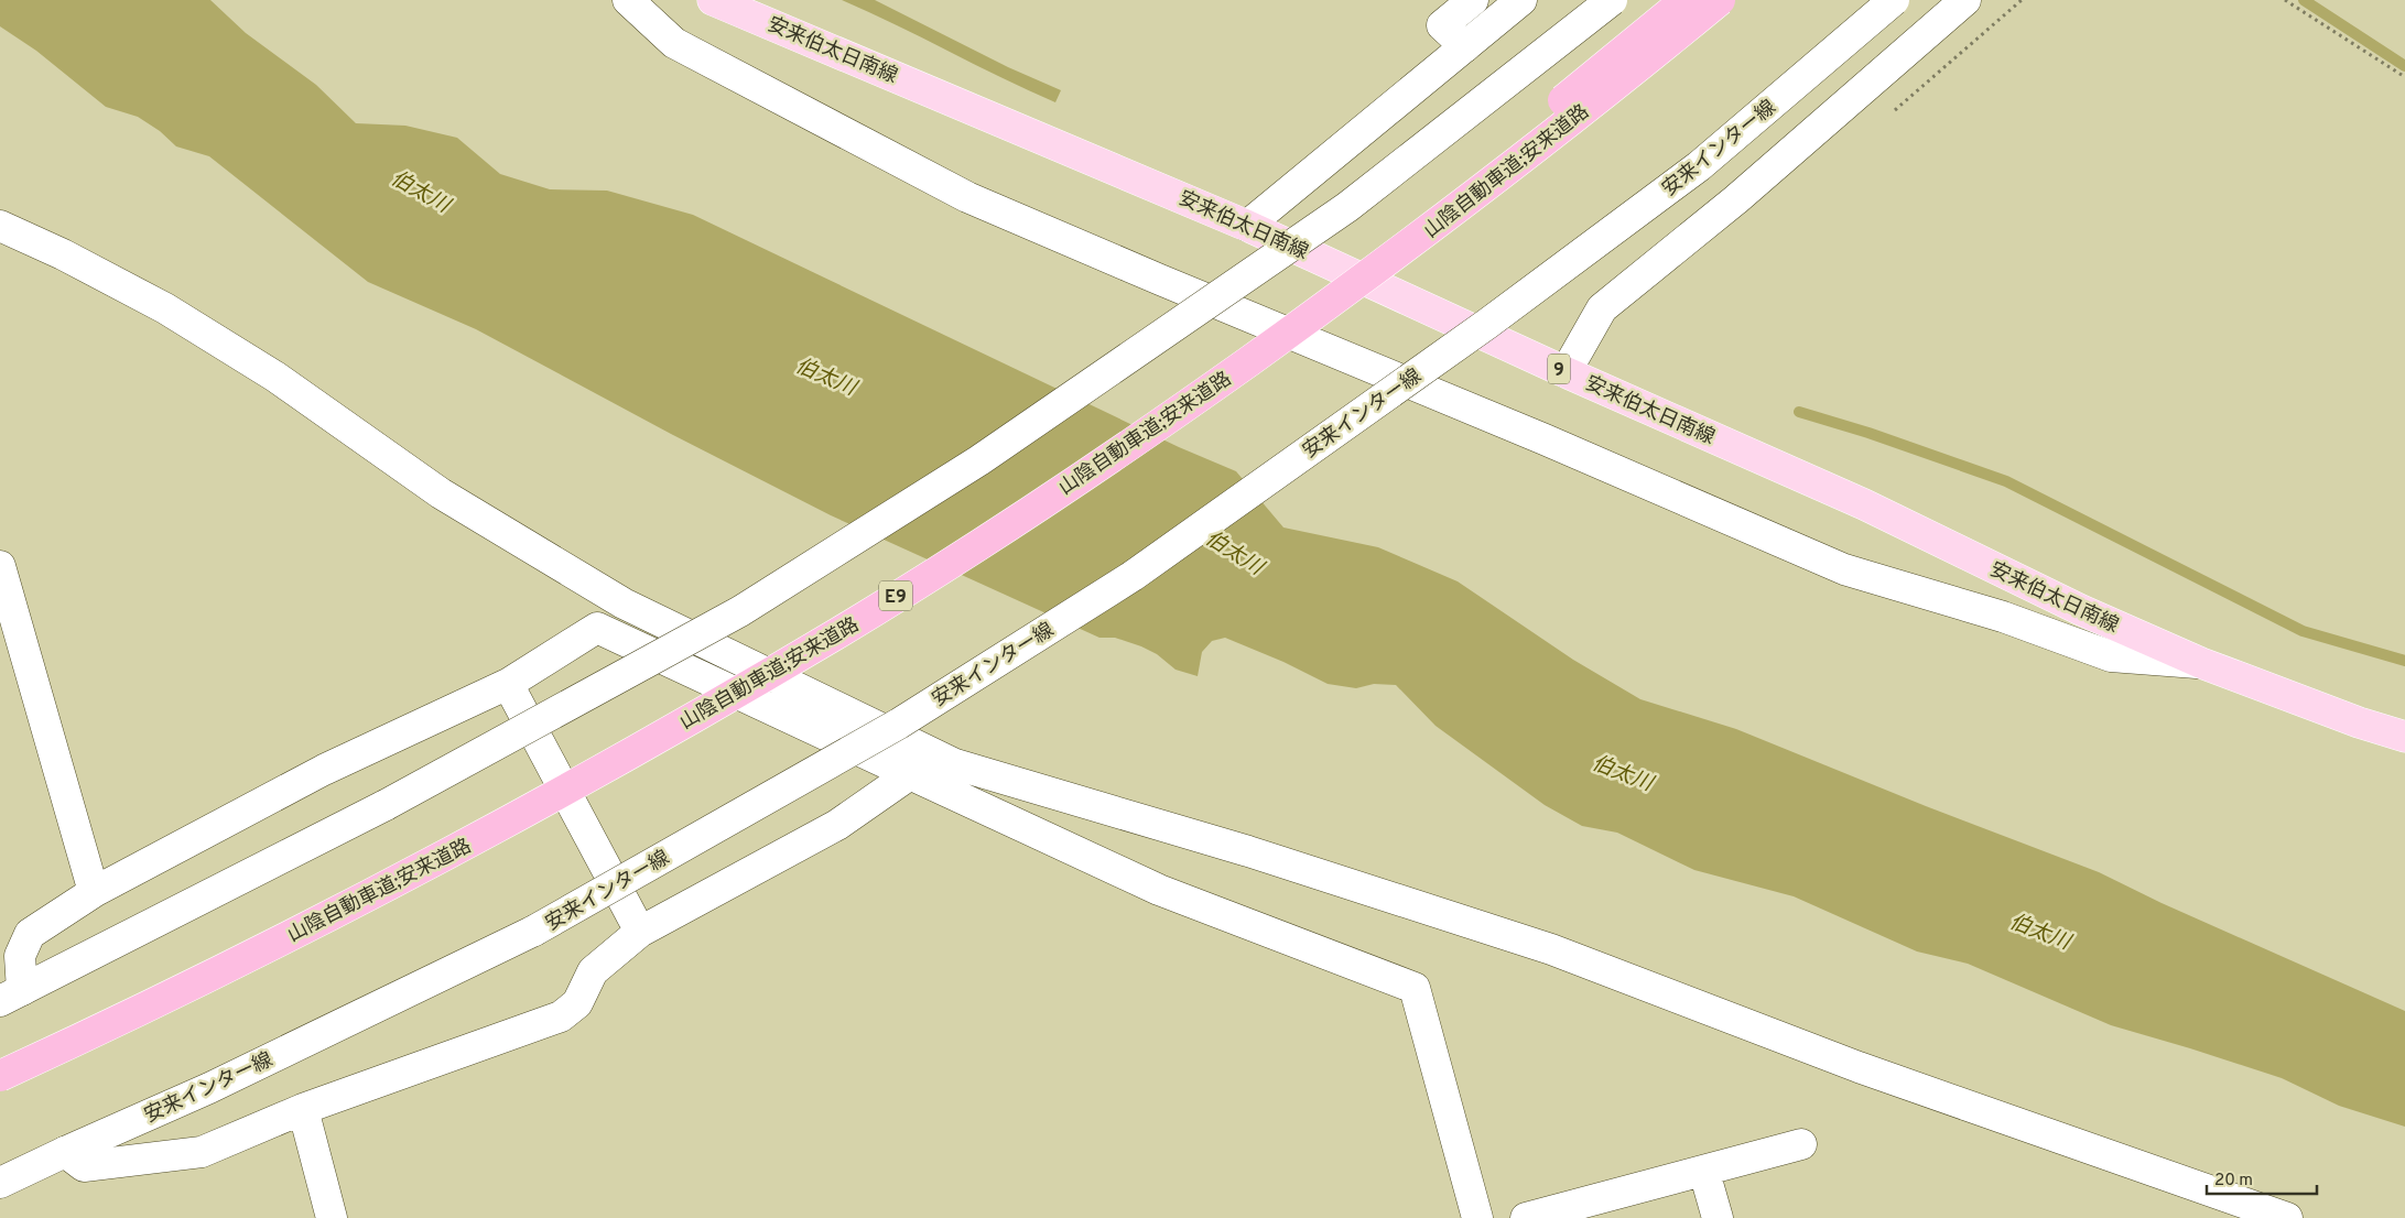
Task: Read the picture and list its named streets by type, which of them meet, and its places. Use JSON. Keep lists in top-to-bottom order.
{
  "streets": {
    "highway": ["山陰自動車道;安来道路", "E9"],
    "main road": ["安来伯太日南線", "9"],
    "street": ["安来インター線"]
  },
  "water": ["伯太川"],
  "scale_bar": "20 m"
}
